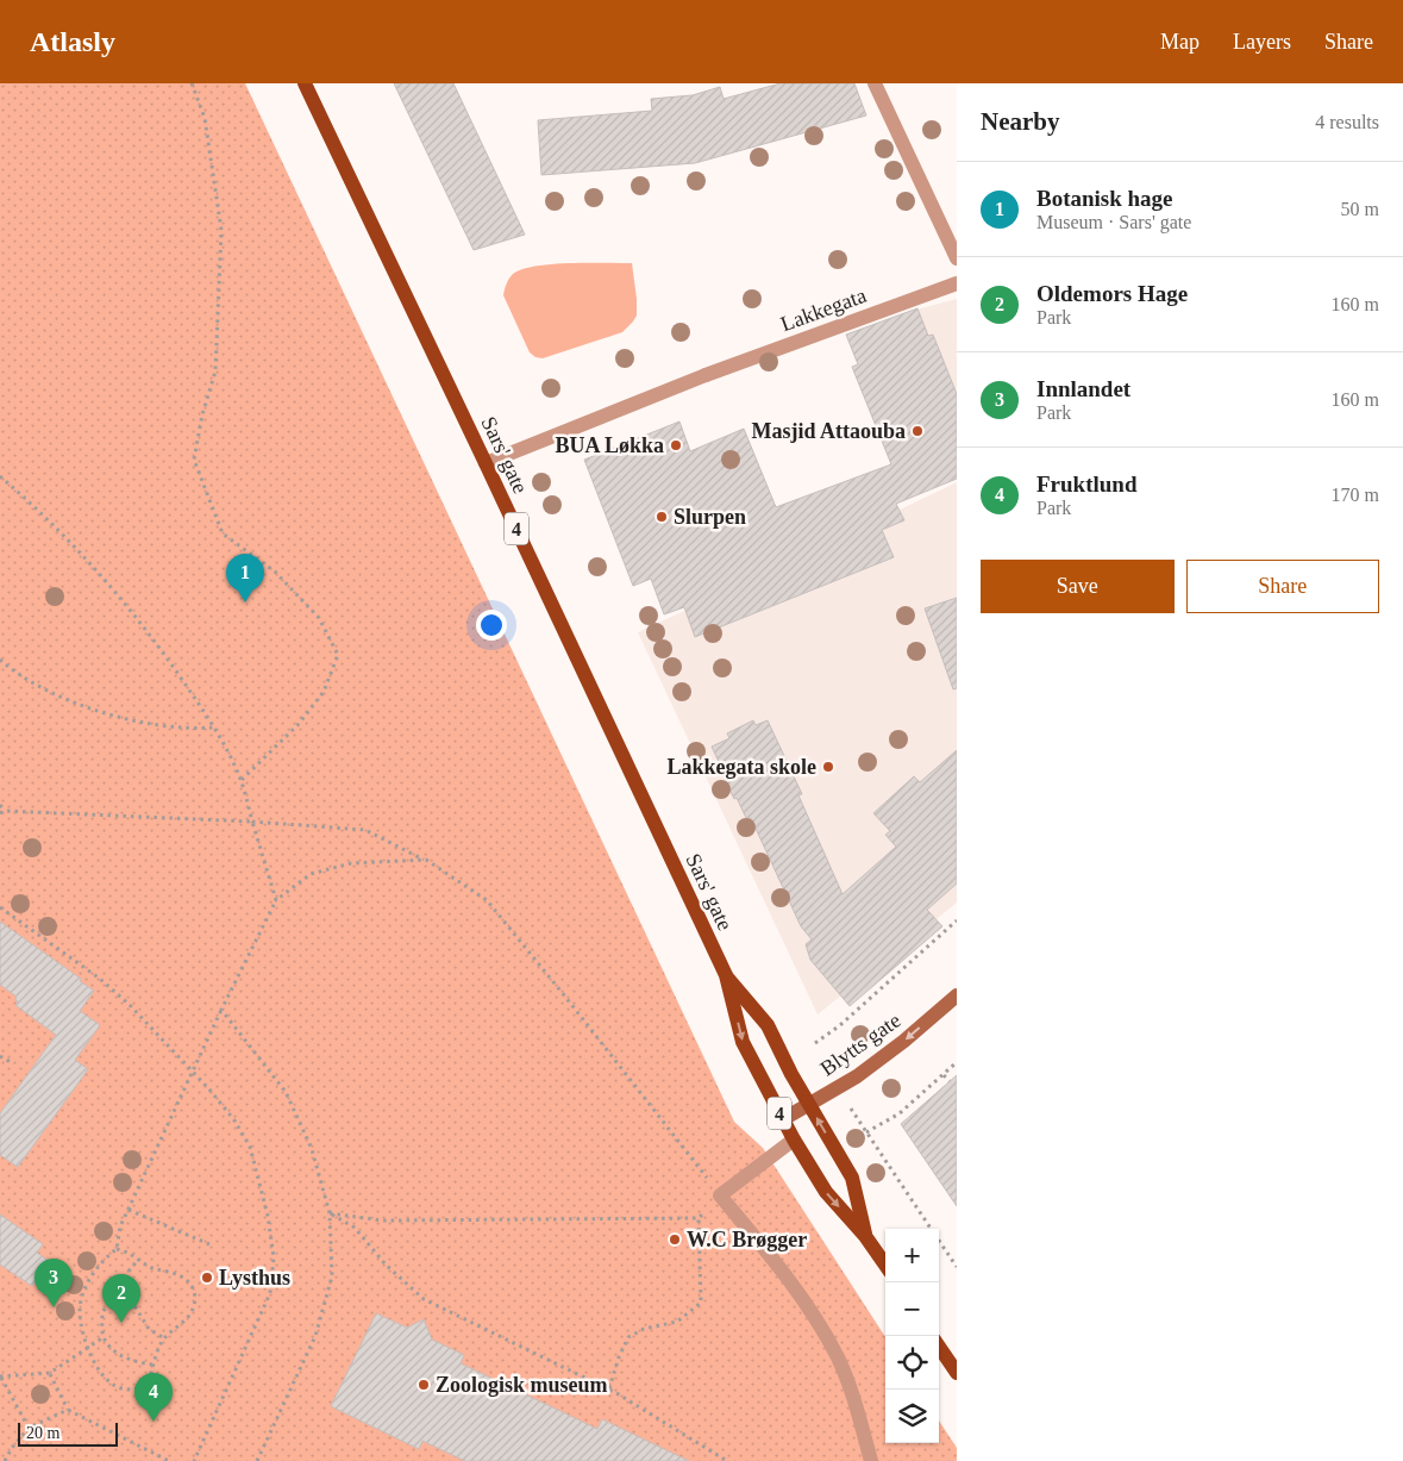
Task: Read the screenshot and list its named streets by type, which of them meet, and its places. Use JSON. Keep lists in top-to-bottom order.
{
  "streets": {
    "main road": ["Sars' gate", "4"],
    "street": ["Lakkegata", "Blytts gate"]
  },
  "crossings": [
    ["Lakkegata", "Sars' gate"],
    ["Sars' gate", "Blytts gate"]
  ],
  "one_way": ["Blytts gate"],
  "places": [
    "Masjid Attaouba",
    "BUA Løkka",
    "Slurpen",
    "Lakkegata skole",
    "W.C Brøgger",
    "Lysthus",
    "Zoologisk museum"
  ],
  "scale_bar": "20 m",
  "page": {
    "header": "Atlasly",
    "nav": ["Map", "Layers", "Share"],
    "heading": ["Nearby", "4 results"],
    "list": [
      {
        "mark": "1",
        "name": "Botanisk hage",
        "note": "Museum · Sars' gate",
        "value": "50 m"
      },
      {
        "mark": "2",
        "name": "Oldemors Hage",
        "note": "Park",
        "value": "160 m"
      },
      {
        "mark": "3",
        "name": "Innlandet",
        "note": "Park",
        "value": "160 m"
      },
      {
        "mark": "4",
        "name": "Fruktlund",
        "note": "Park",
        "value": "170 m"
      }
    ],
    "buttons": ["Save", "Share"],
    "pins": [
      "1",
      "3",
      "2",
      "4"
    ],
    "map_buttons": ["+", "−"],
    "scale": "20 m"
  }
}
